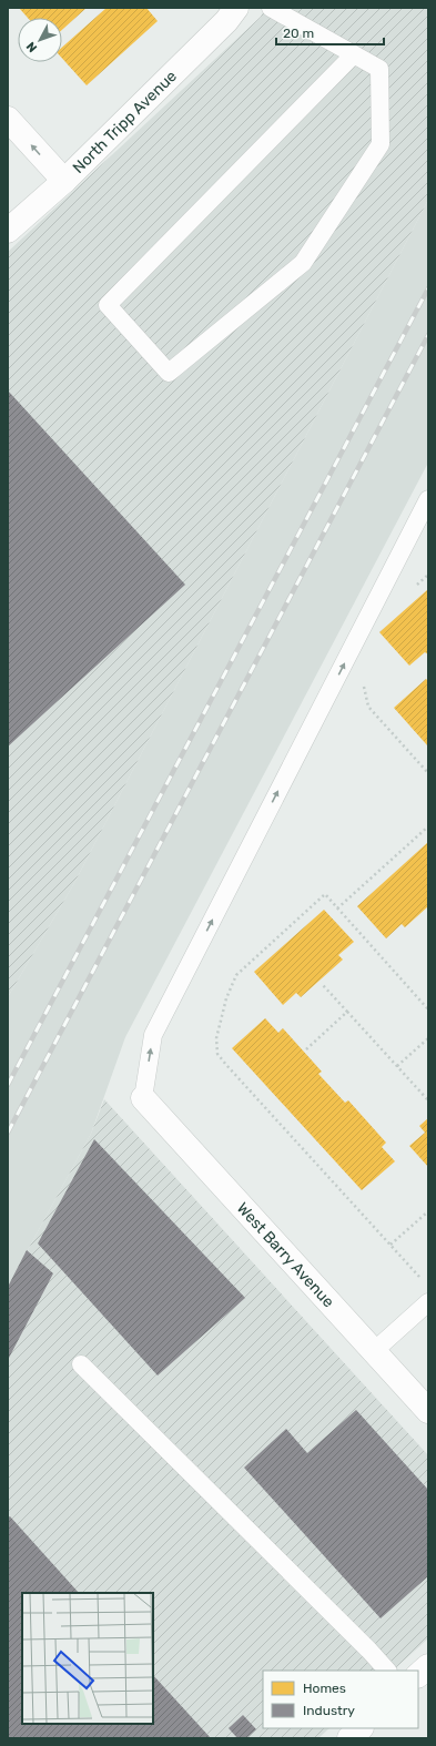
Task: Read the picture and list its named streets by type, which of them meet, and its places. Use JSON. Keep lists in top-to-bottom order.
{
  "streets": {
    "street": ["North Tripp Avenue", "West Barry Avenue"]
  },
  "legend": ["Homes", "Industry"],
  "scale_bar": "20 m",
  "north": "bottom left"
}
